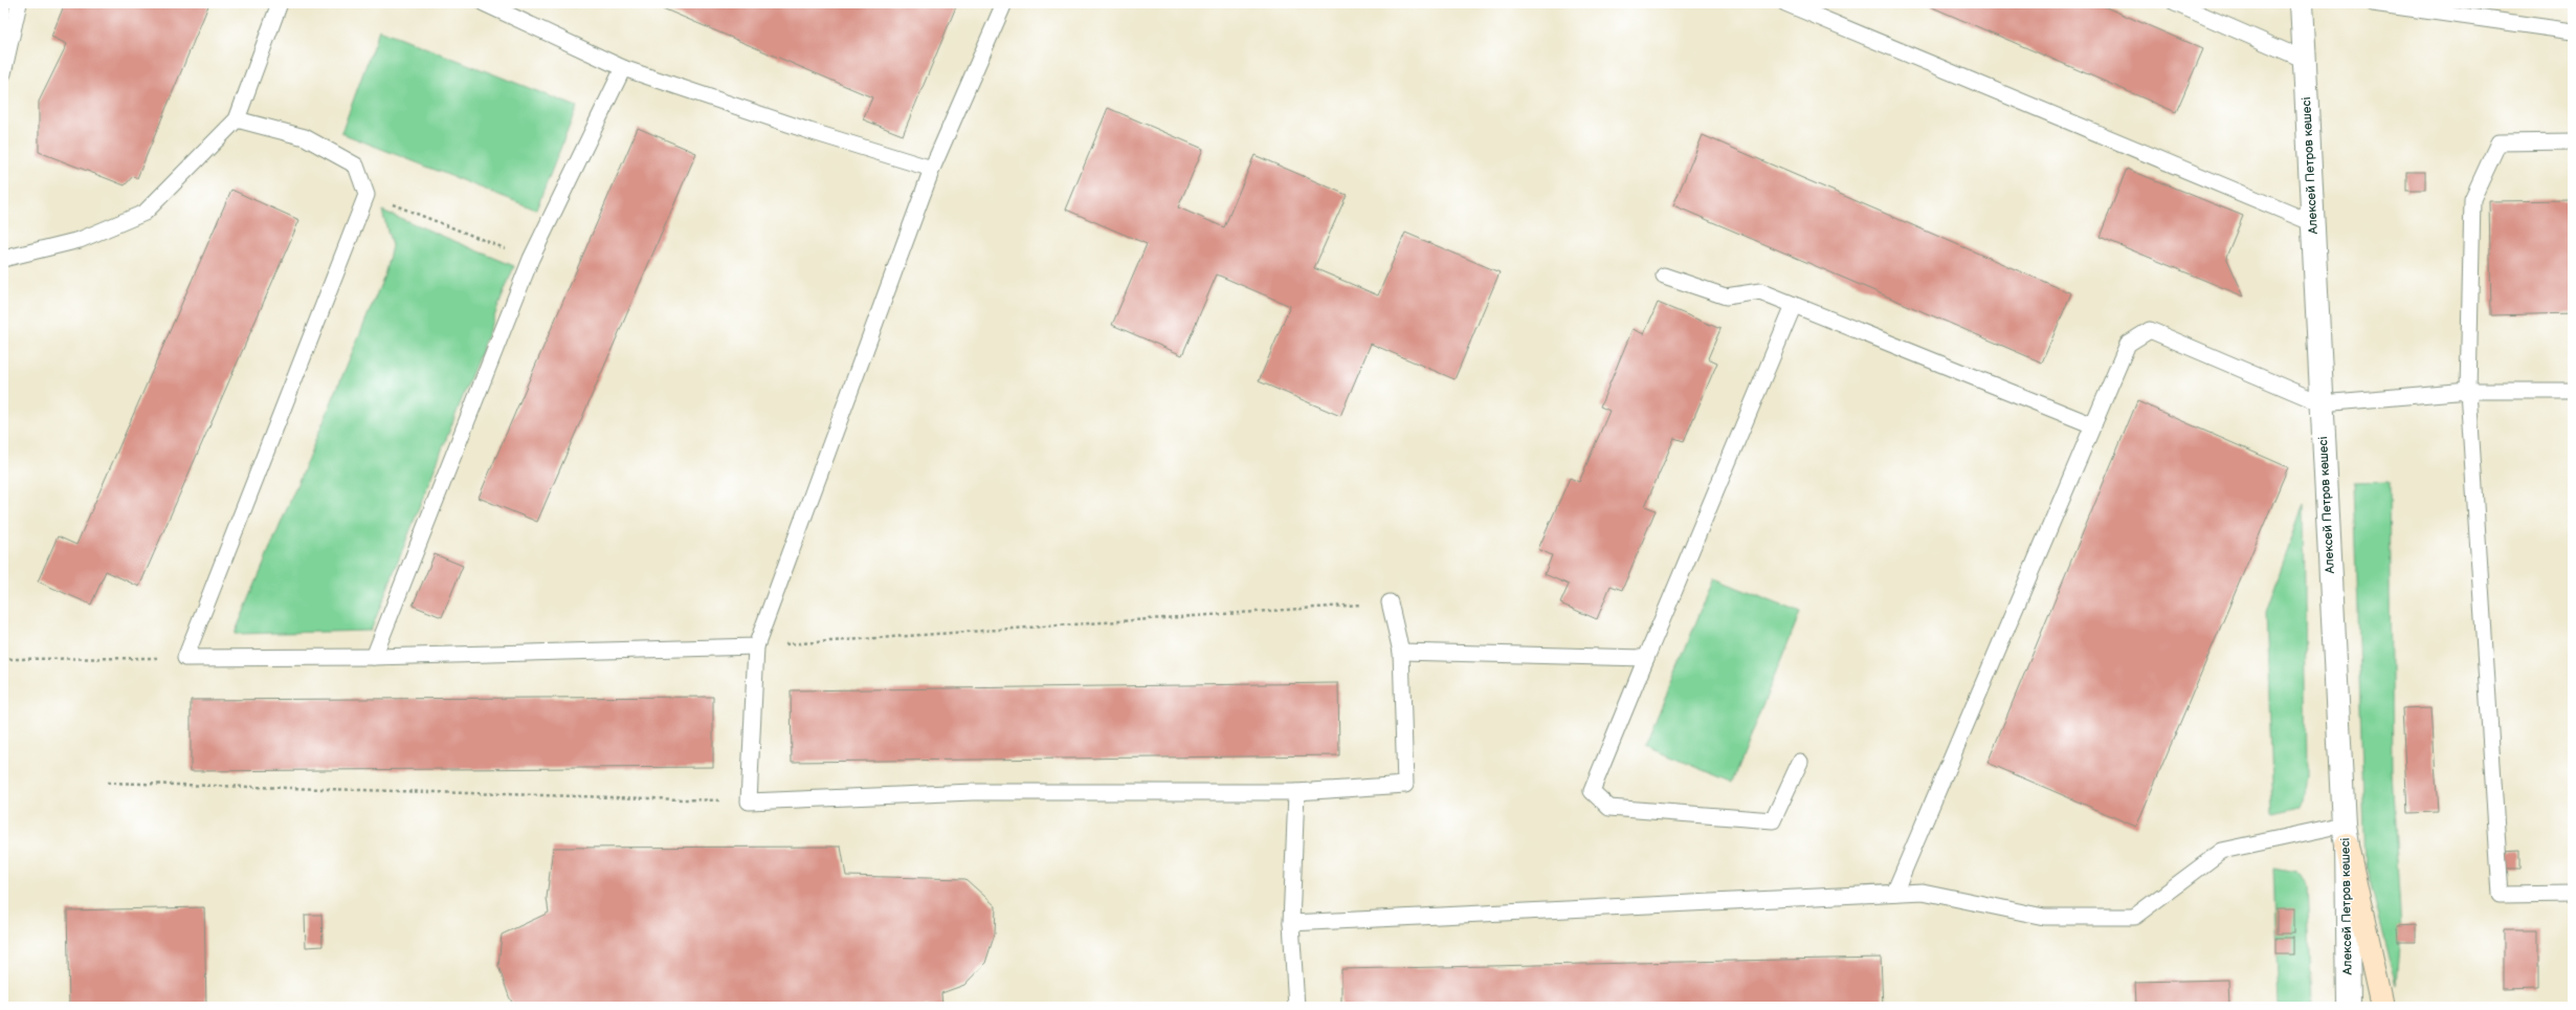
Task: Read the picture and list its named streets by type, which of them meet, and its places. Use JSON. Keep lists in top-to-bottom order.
{
  "streets": {
    "street": ["Алексей Петров көшесі"]
  }
}
